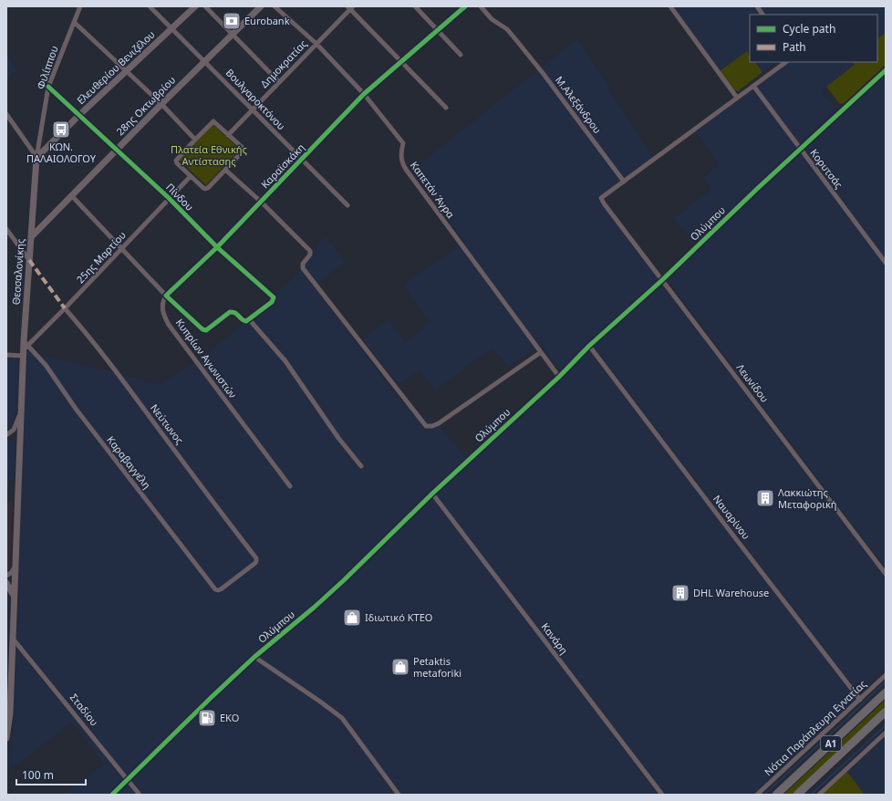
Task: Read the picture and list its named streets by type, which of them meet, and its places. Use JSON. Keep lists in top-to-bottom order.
{
  "streets": {
    "highway": ["Α1"],
    "main road": ["Ελευθερίου Βενιζέλου", "28ης Οκτωβρίου", "Θεσσαλονίκης"],
    "street": [
      "Δημοκρατίας",
      "Φιλίππου",
      "Βουλγαροκτόνου",
      "Μ.Αλεξάνδρου",
      "Καραϊσκάκη",
      "Κορυτσάς",
      "Καπετάν Άγρα",
      "Πίνδου",
      "Ολύμπου",
      "25ης Μαρτίου",
      "Κυπρίων Αγωνιστών",
      "Λεωνίδου",
      "Νεύτωνος",
      "Καραβαγγέλη",
      "Ναυαρίνου",
      "Κανάρη",
      "Σταδίου",
      "Νότια Παράπλευρη Εγνατίας"
    ]
  },
  "crossings": [
    ["Δημοκρατίας", "Βουλγαροκτόνου"],
    ["Δημοκρατίας", "Καπετάν Άγρα"],
    ["Φιλίππου", "Ελευθερίου Βενιζέλου"],
    ["Φιλίππου", "Πίνδου"],
    ["Φιλίππου", "Θεσσαλονίκης"],
    ["Ελευθερίου Βενιζέλου", "Βουλγαροκτόνου"],
    ["Ελευθερίου Βενιζέλου", "Πίνδου"],
    ["Ελευθερίου Βενιζέλου", "Θεσσαλονίκης"],
    ["Βουλγαροκτόνου", "28ης Οκτωβρίου"],
    ["Βουλγαροκτόνου", "Καραϊσκάκη"],
    ["Μ.Αλεξάνδρου", "Λεωνίδου"],
    ["28ης Οκτωβρίου", "Πίνδου"],
    ["28ης Οκτωβρίου", "Θεσσαλονίκης"],
    ["Καραϊσκάκη", "Καπετάν Άγρα"],
    ["Καραϊσκάκη", "Πίνδου"],
    ["Καραϊσκάκη", "Κυπρίων Αγωνιστών"],
    ["Κορυτσάς", "Ολύμπου"],
    ["Καπετάν Άγρα", "Ολύμπου"],
    ["Πίνδου", "25ης Μαρτίου"],
    ["Ολύμπου", "Λεωνίδου"],
    ["Ολύμπου", "Ναυαρίνου"],
    ["Ολύμπου", "Κανάρη"],
    ["Ολύμπου", "Σταδίου"],
    ["25ης Μαρτίου", "Θεσσαλονίκης"],
    ["25ης Μαρτίου", "Νεύτωνος"],
    ["25ης Μαρτίου", "Καραβαγγέλη"],
    ["Θεσσαλονίκης", "Καραβαγγέλη"],
    ["Θεσσαλονίκης", "Σταδίου"],
    ["Νεύτωνος", "Καραβαγγέλη"],
    ["Ναυαρίνου", "Νότια Παράπλευρη Εγνατίας"]
  ],
  "parks": ["Πλατεία Εθνικής Αντίστασης"],
  "places": {
    "bank": ["Eurobank"],
    "bus stop": ["ΚΩΝ. ΠΑΛΑΙΟΛΟΓΟΥ"],
    "building": ["Λακκιώτης Μεταφορική", "DHL Warehouse"],
    "shop": ["Ιδιωτικό ΚΤΕΟ", "Petaktis metaforiki"],
    "fuel station": ["EKO"]
  },
  "legend": ["Cycle path", "Path"],
  "scale_bar": "100 m"
}
